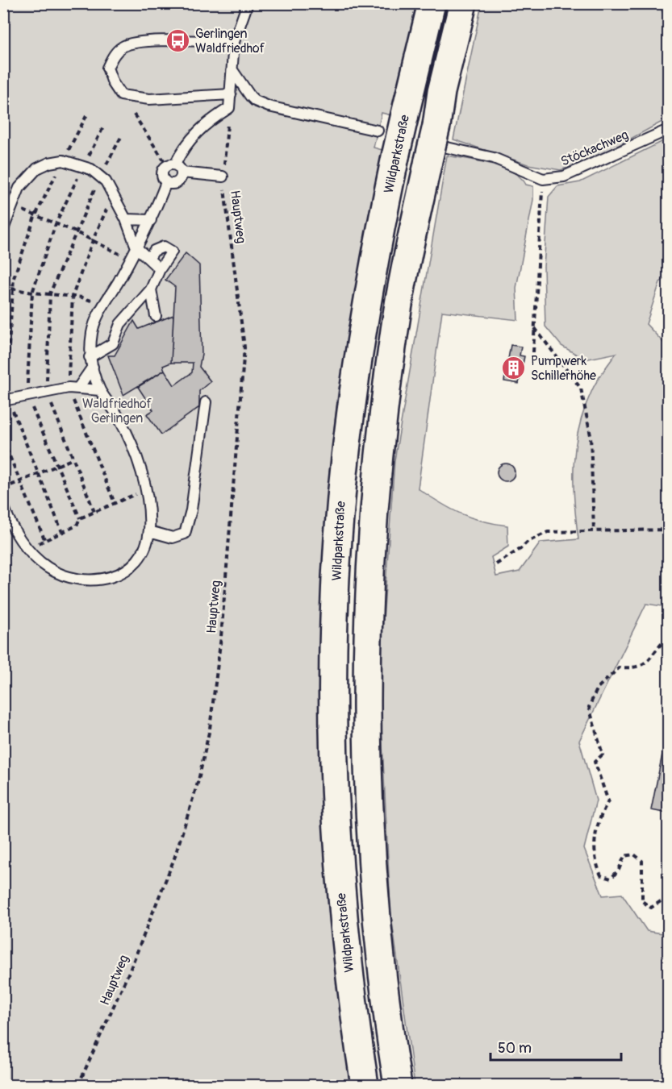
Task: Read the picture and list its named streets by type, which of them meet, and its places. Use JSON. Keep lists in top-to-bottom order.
{
  "streets": {
    "highway": ["Wildparkstraße"],
    "lane": ["Stöckachweg"],
    "path": ["Hauptweg"]
  },
  "parks": ["Waldfriedhof Gerlingen"],
  "places": {
    "bus stop": ["Gerlingen Waldfriedhof"],
    "building": ["Pumpwerk Schillerhöhe"]
  },
  "scale_bar": "50 m"
}
